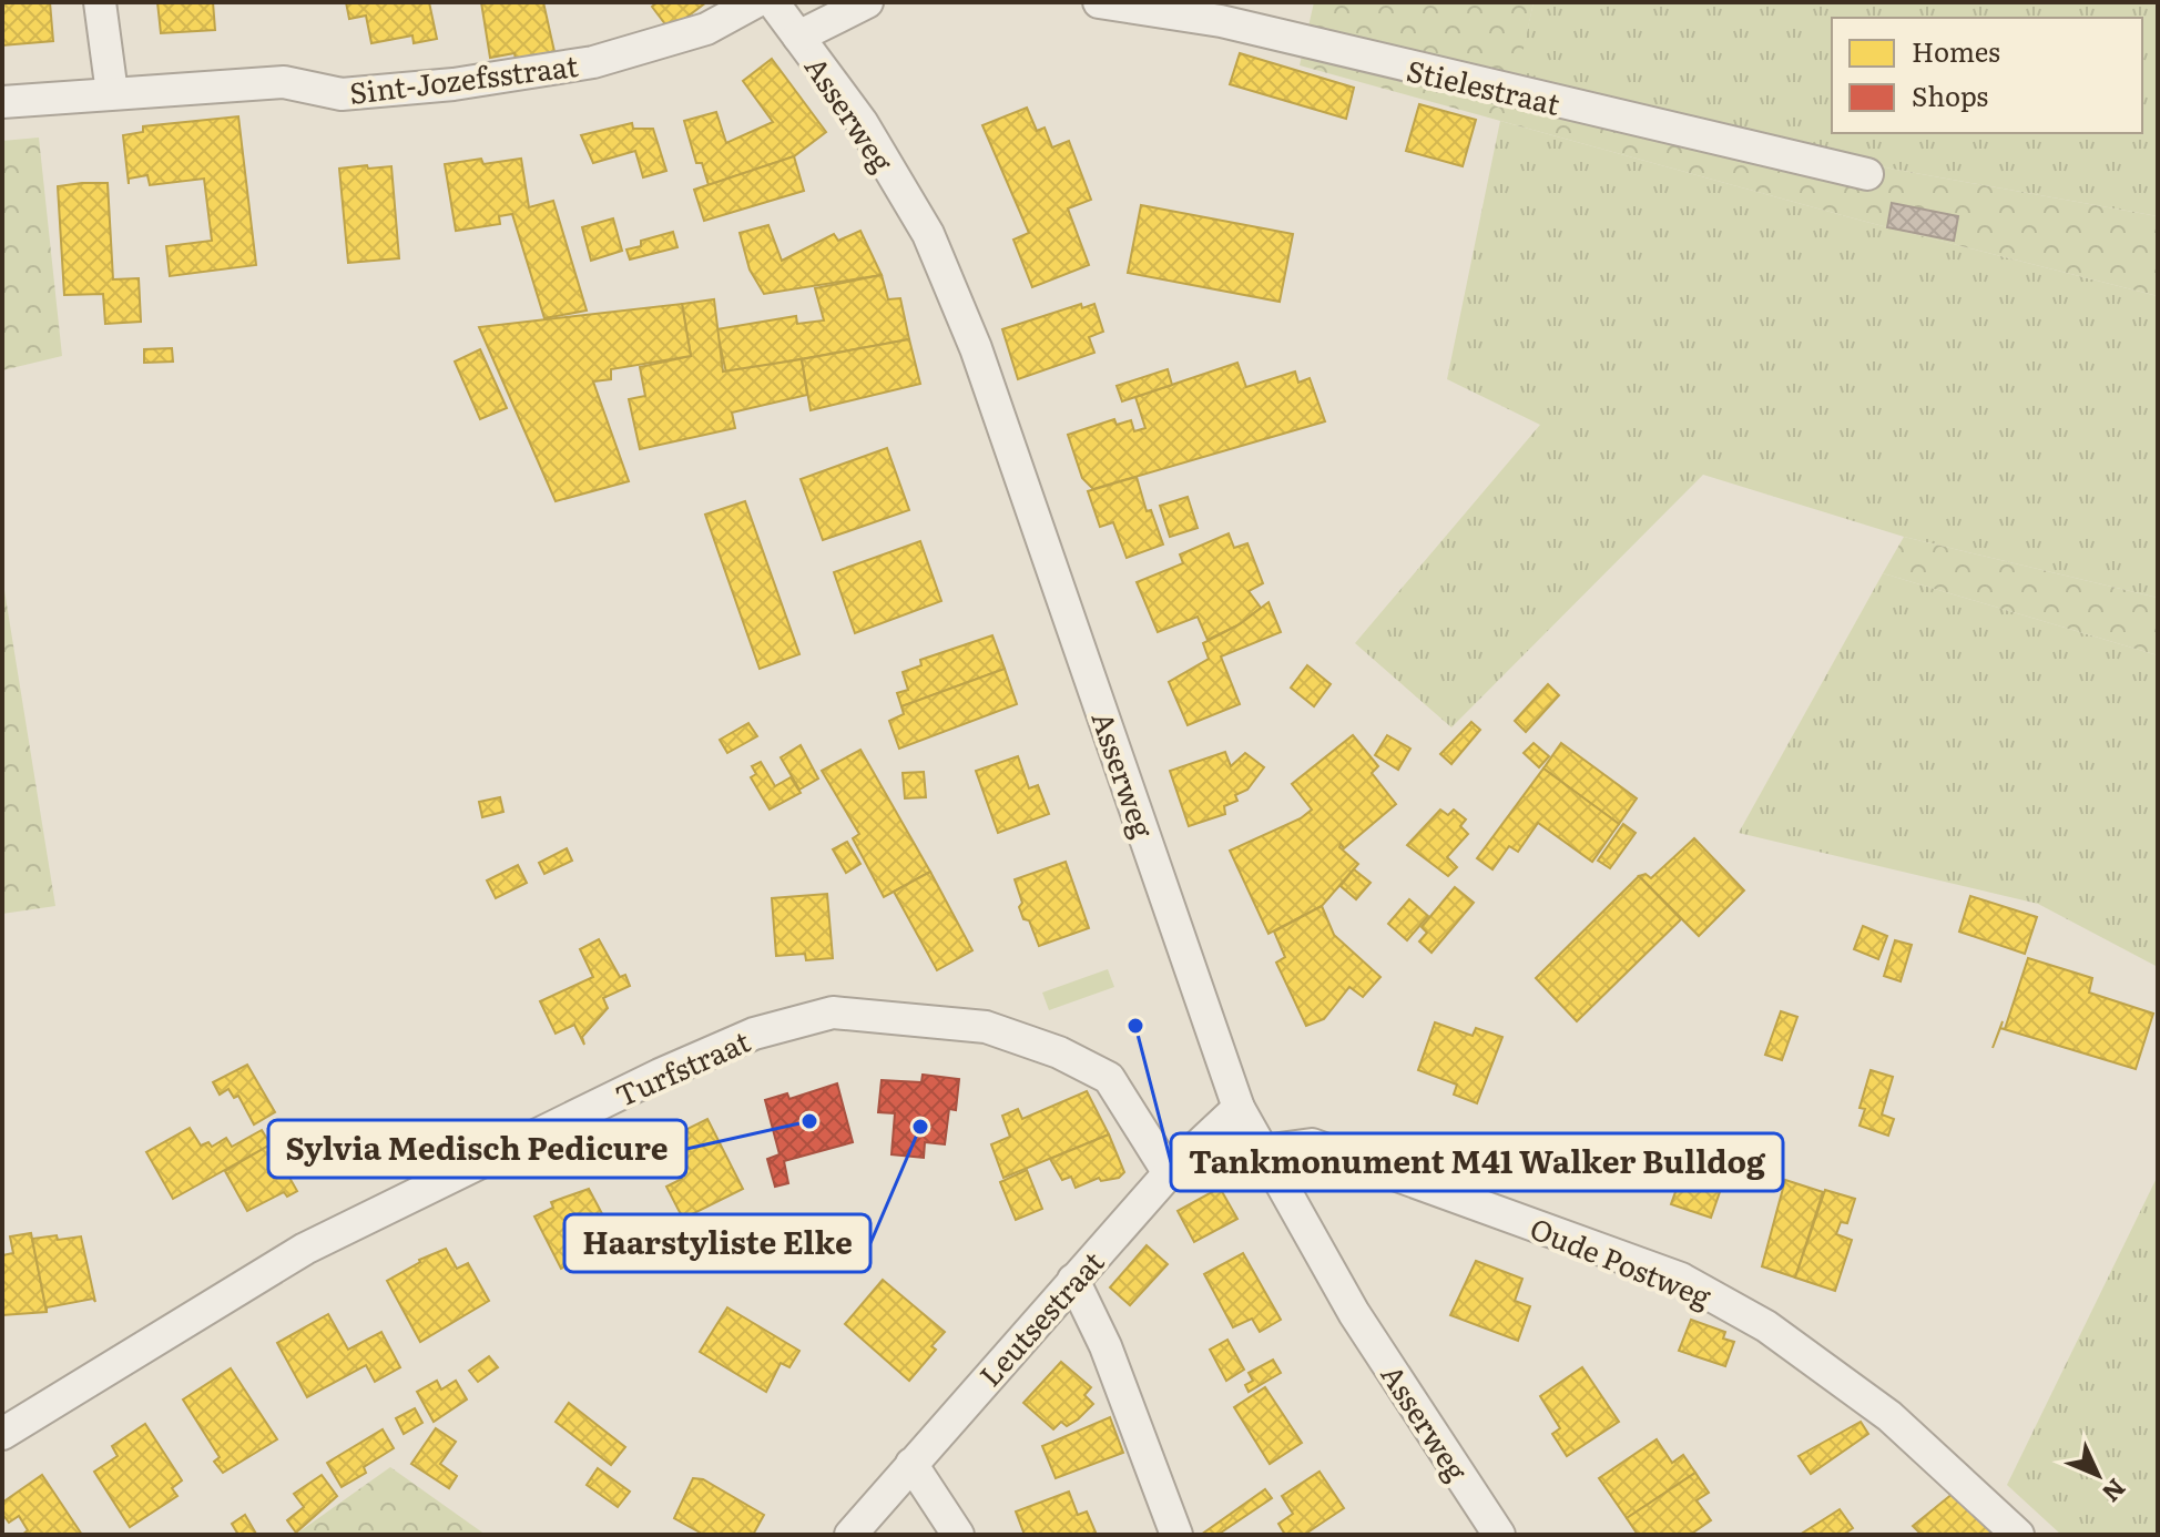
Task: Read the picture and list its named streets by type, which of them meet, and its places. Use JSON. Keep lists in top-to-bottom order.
{
  "streets": {
    "street": [
      "Sint-Jozefsstraat",
      "Stielestraat",
      "Asserweg",
      "Turfstraat",
      "Oude Postweg",
      "Leutsestraat"
    ]
  },
  "crossings": [
    ["Asserweg", "Oude Postweg"],
    ["Asserweg", "Leutsestraat"],
    ["Turfstraat", "Leutsestraat"]
  ],
  "places": ["Tankmonument M41 Walker Bulldog", "Sylvia Medisch Pedicure", "Haarstyliste Elke"],
  "legend": ["Homes", "Shops"],
  "north": "bottom right"
}
